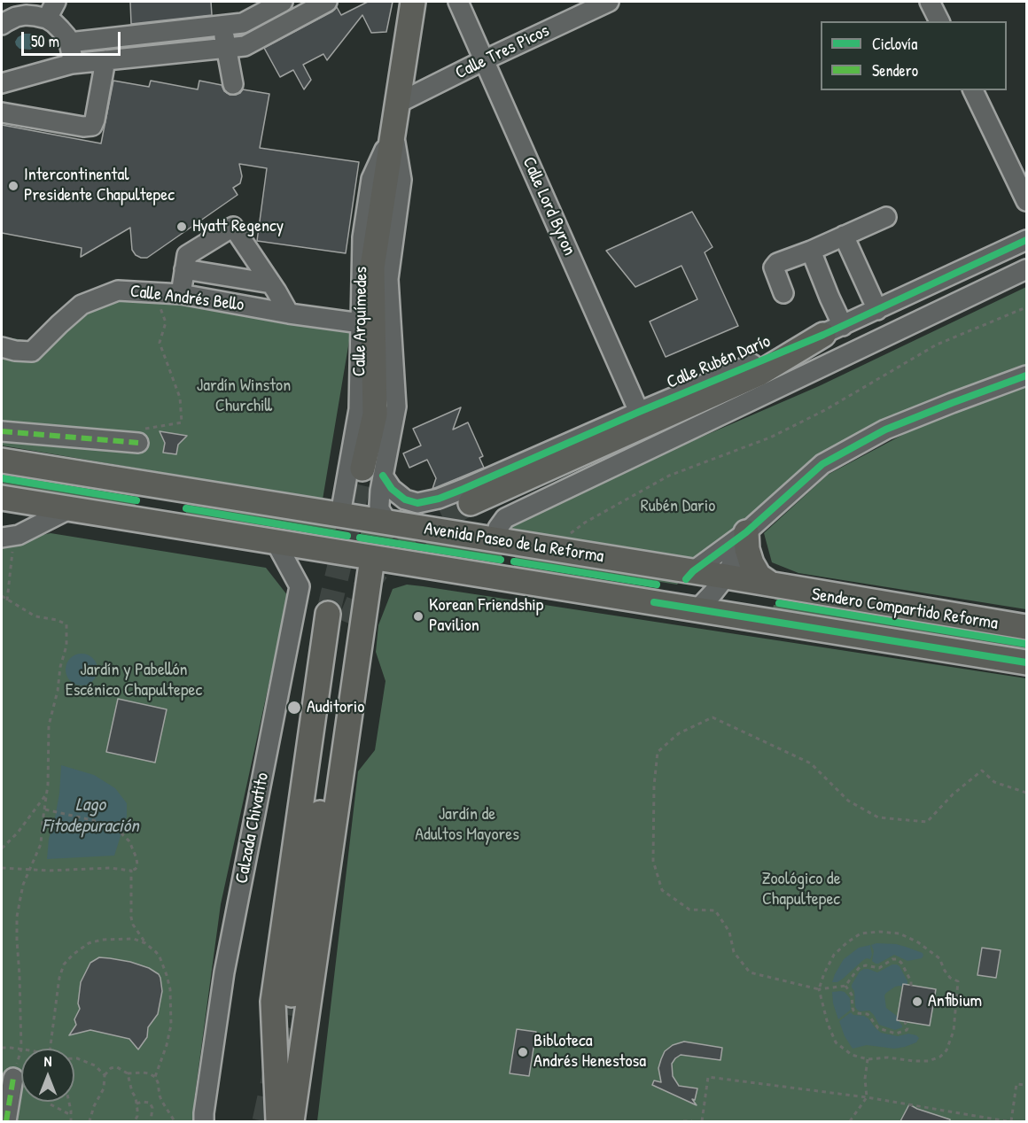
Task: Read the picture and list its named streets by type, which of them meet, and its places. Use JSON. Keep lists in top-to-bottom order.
{
  "streets": {
    "main road": ["Calle Arquímedes", "Avenida Paseo de la Reforma"],
    "street": [
      "Calle Tres Picos",
      "Calle Lord Byron",
      "Calle Andrés Bello",
      "Calle Rubén Darío",
      "Calzada Chivatito"
    ],
    "cycle path": ["Sendero Compartido Reforma"]
  },
  "crossings": [
    ["Calle Tres Picos", "Calle Lord Byron"],
    ["Calle Tres Picos", "Calle Arquímedes"],
    ["Calle Lord Byron", "Calle Rubén Darío"],
    ["Calle Andrés Bello", "Calle Arquímedes"],
    ["Calle Arquímedes", "Calle Rubén Darío"],
    ["Calle Arquímedes", "Avenida Paseo de la Reforma"]
  ],
  "water": ["Lago Fitodepuración"],
  "parks": [
    "Jardín Winston Churchill",
    "Rubén Dario",
    "Jardín y Pabellón Escénico Chapultepec",
    "Jardín de Adultos Mayores",
    "Zoológico de Chapultepec"
  ],
  "places": [
    "Intercontinental Presidente Chapultepec",
    "Hyatt Regency",
    "Korean Friendship Pavilion",
    "Auditorio",
    "Anfibium",
    "Bibloteca Andrés Henestosa"
  ],
  "legend": ["Ciclovía", "Sendero"],
  "scale_bar": "50 m",
  "north": "top"
}
